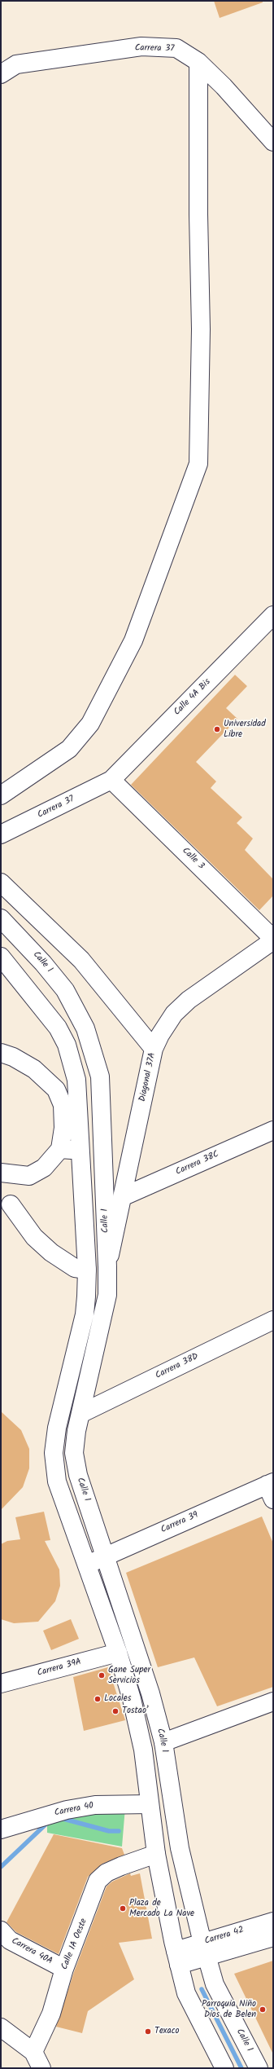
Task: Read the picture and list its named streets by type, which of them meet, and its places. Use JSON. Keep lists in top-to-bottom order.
{
  "streets": {
    "street": [
      "Carrera 37",
      "Calle 4A Bis",
      "Calle 3",
      "Calle 1",
      "Diagonal 37A",
      "Carrera 38C",
      "Carrera 38D",
      "Carrera 39",
      "Carrera 39A",
      "Carrera 40",
      "Carrera 42",
      "Calle 1A Oeste",
      "Carrera 40A"
    ]
  },
  "crossings": [
    ["Carrera 37", "Calle 4A Bis"],
    ["Carrera 37", "Calle 3"],
    ["Calle 4A Bis", "Calle 3"],
    ["Calle 3", "Diagonal 37A"],
    ["Calle 1", "Diagonal 37A"],
    ["Calle 1", "Carrera 38D"],
    ["Calle 1", "Carrera 39"],
    ["Calle 1", "Carrera 42"],
    ["Diagonal 37A", "Carrera 38C"],
    ["Calle 1A Oeste", "Carrera 40A"]
  ],
  "places": [
    "Universidad Libre",
    "Gane Super Servicios",
    "Locales",
    "Tostao’",
    "Plaza de Mercado La Nave",
    "Parroquia Niño Dios de Belen",
    "Texaco"
  ]
}
